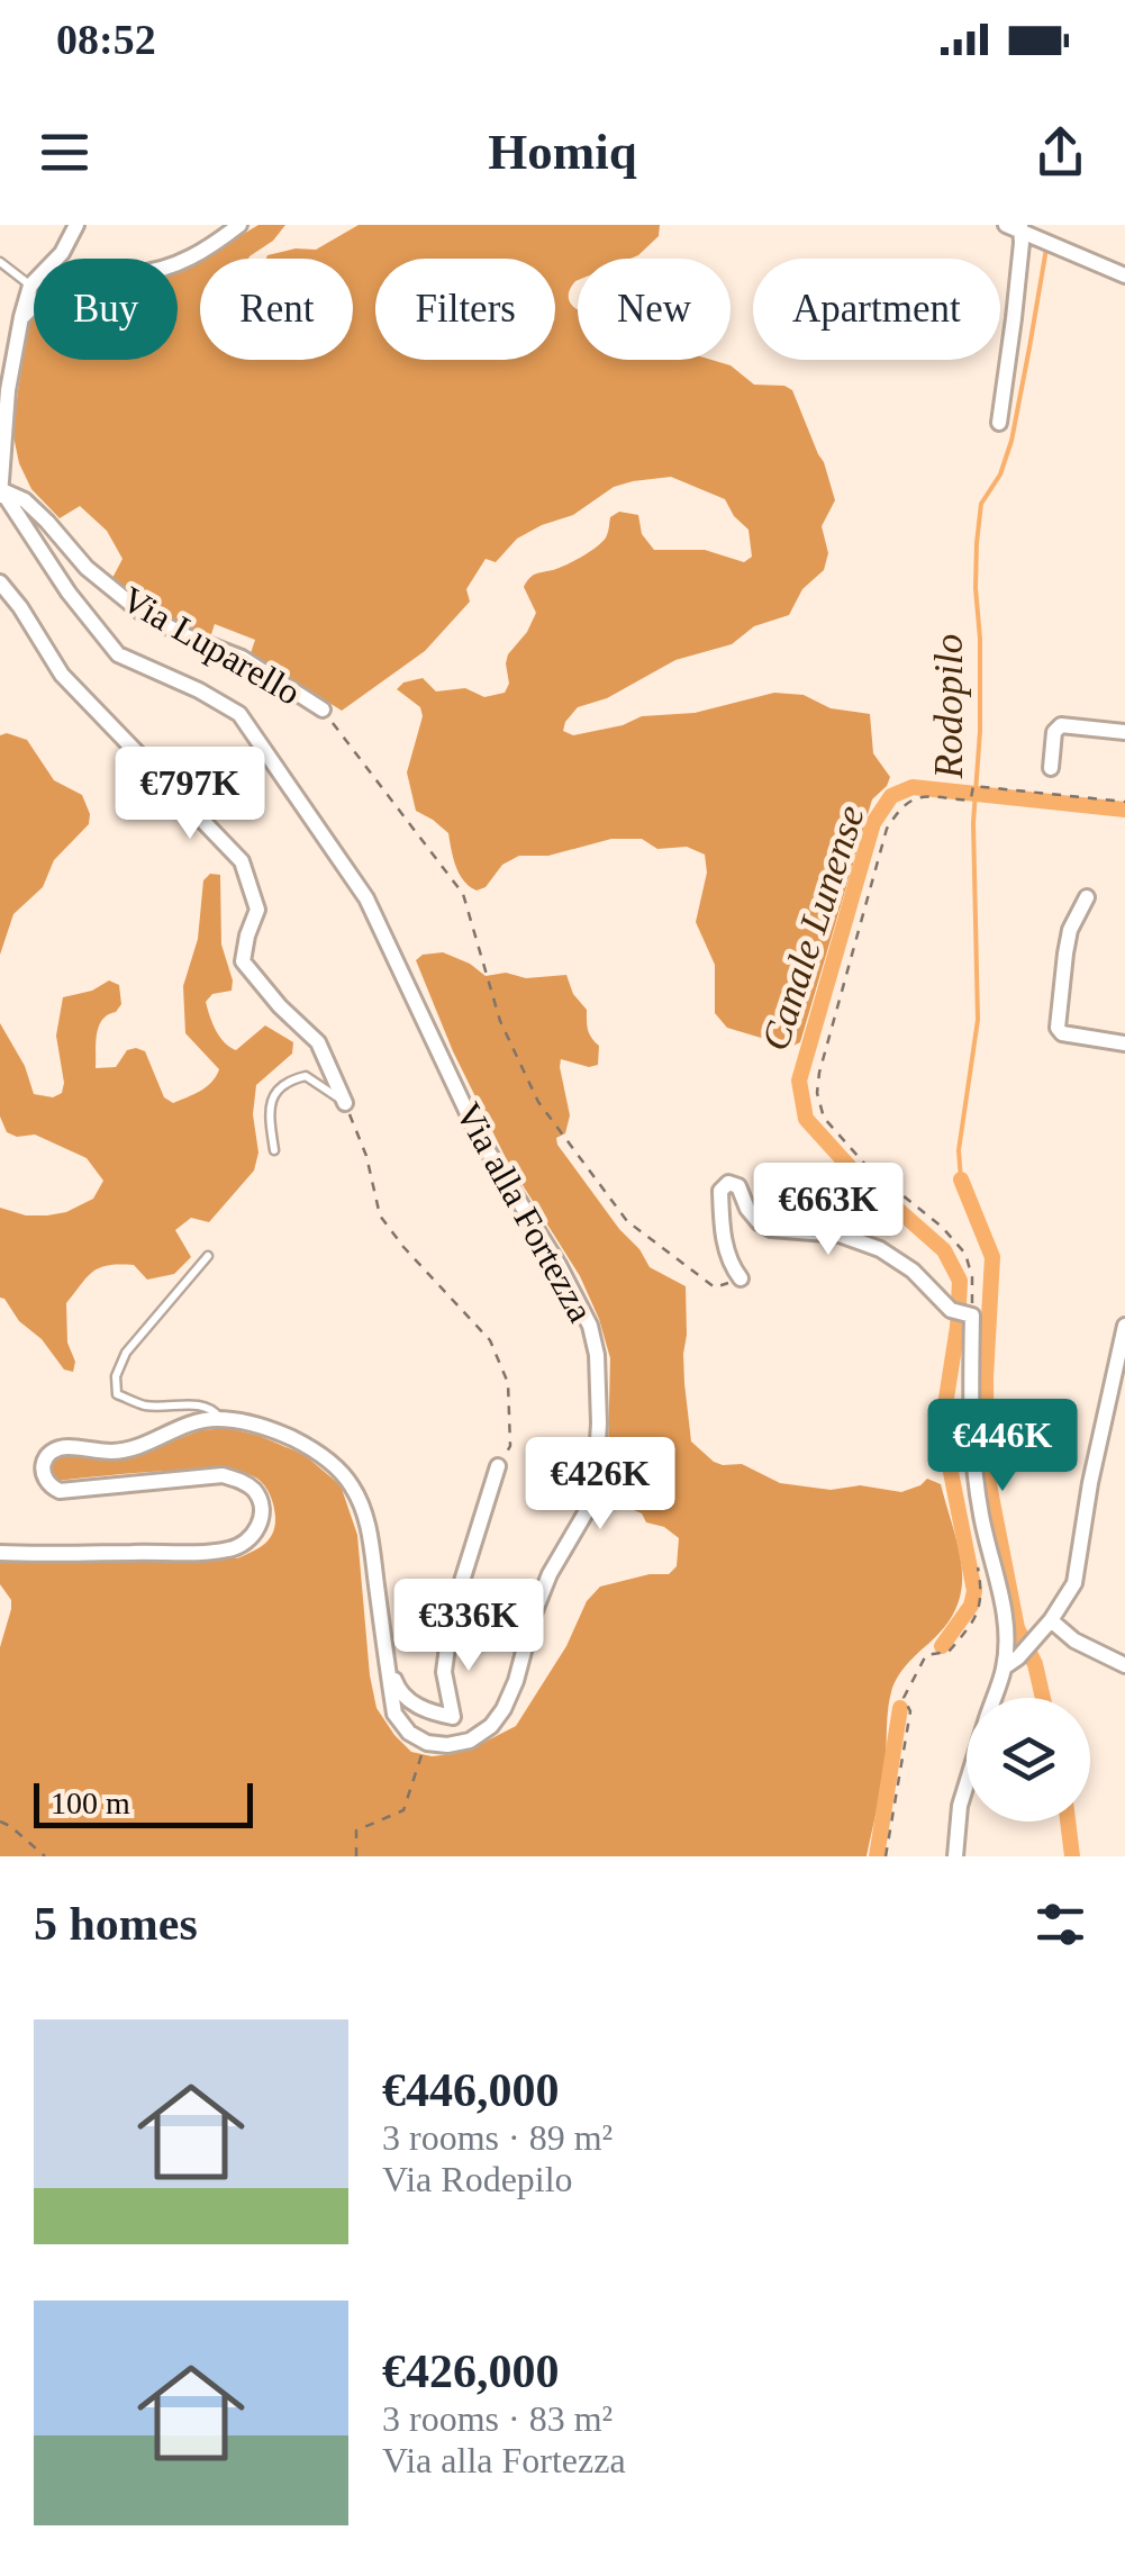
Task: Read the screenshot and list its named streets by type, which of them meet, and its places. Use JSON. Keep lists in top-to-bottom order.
{
  "streets": {
    "street": ["Via Luparello", "Via alla Fortezza"]
  },
  "crossings": [
    ["Via Luparello", "Via alla Fortezza"]
  ],
  "water": ["Rodopilo", "Canale Lunense"],
  "scale_bar": "100 m",
  "page": {
    "status": "08:52",
    "header": "Homiq",
    "chip": [
      "Buy",
      "Rent",
      "Filters",
      "New",
      "Apartment"
    ],
    "price": [
      "€797K",
      "€663K",
      "€446K",
      "€426K",
      "€336K"
    ],
    "scale": "100 m",
    "heading": "5 homes",
    "list": [
      {
        "name": "€446,000",
        "note": "3 rooms · 89 m² · Via Rodepilo"
      },
      {
        "name": "€426,000",
        "note": "3 rooms · 83 m² · Via alla Fortezza"
      }
    ]
  }
}
